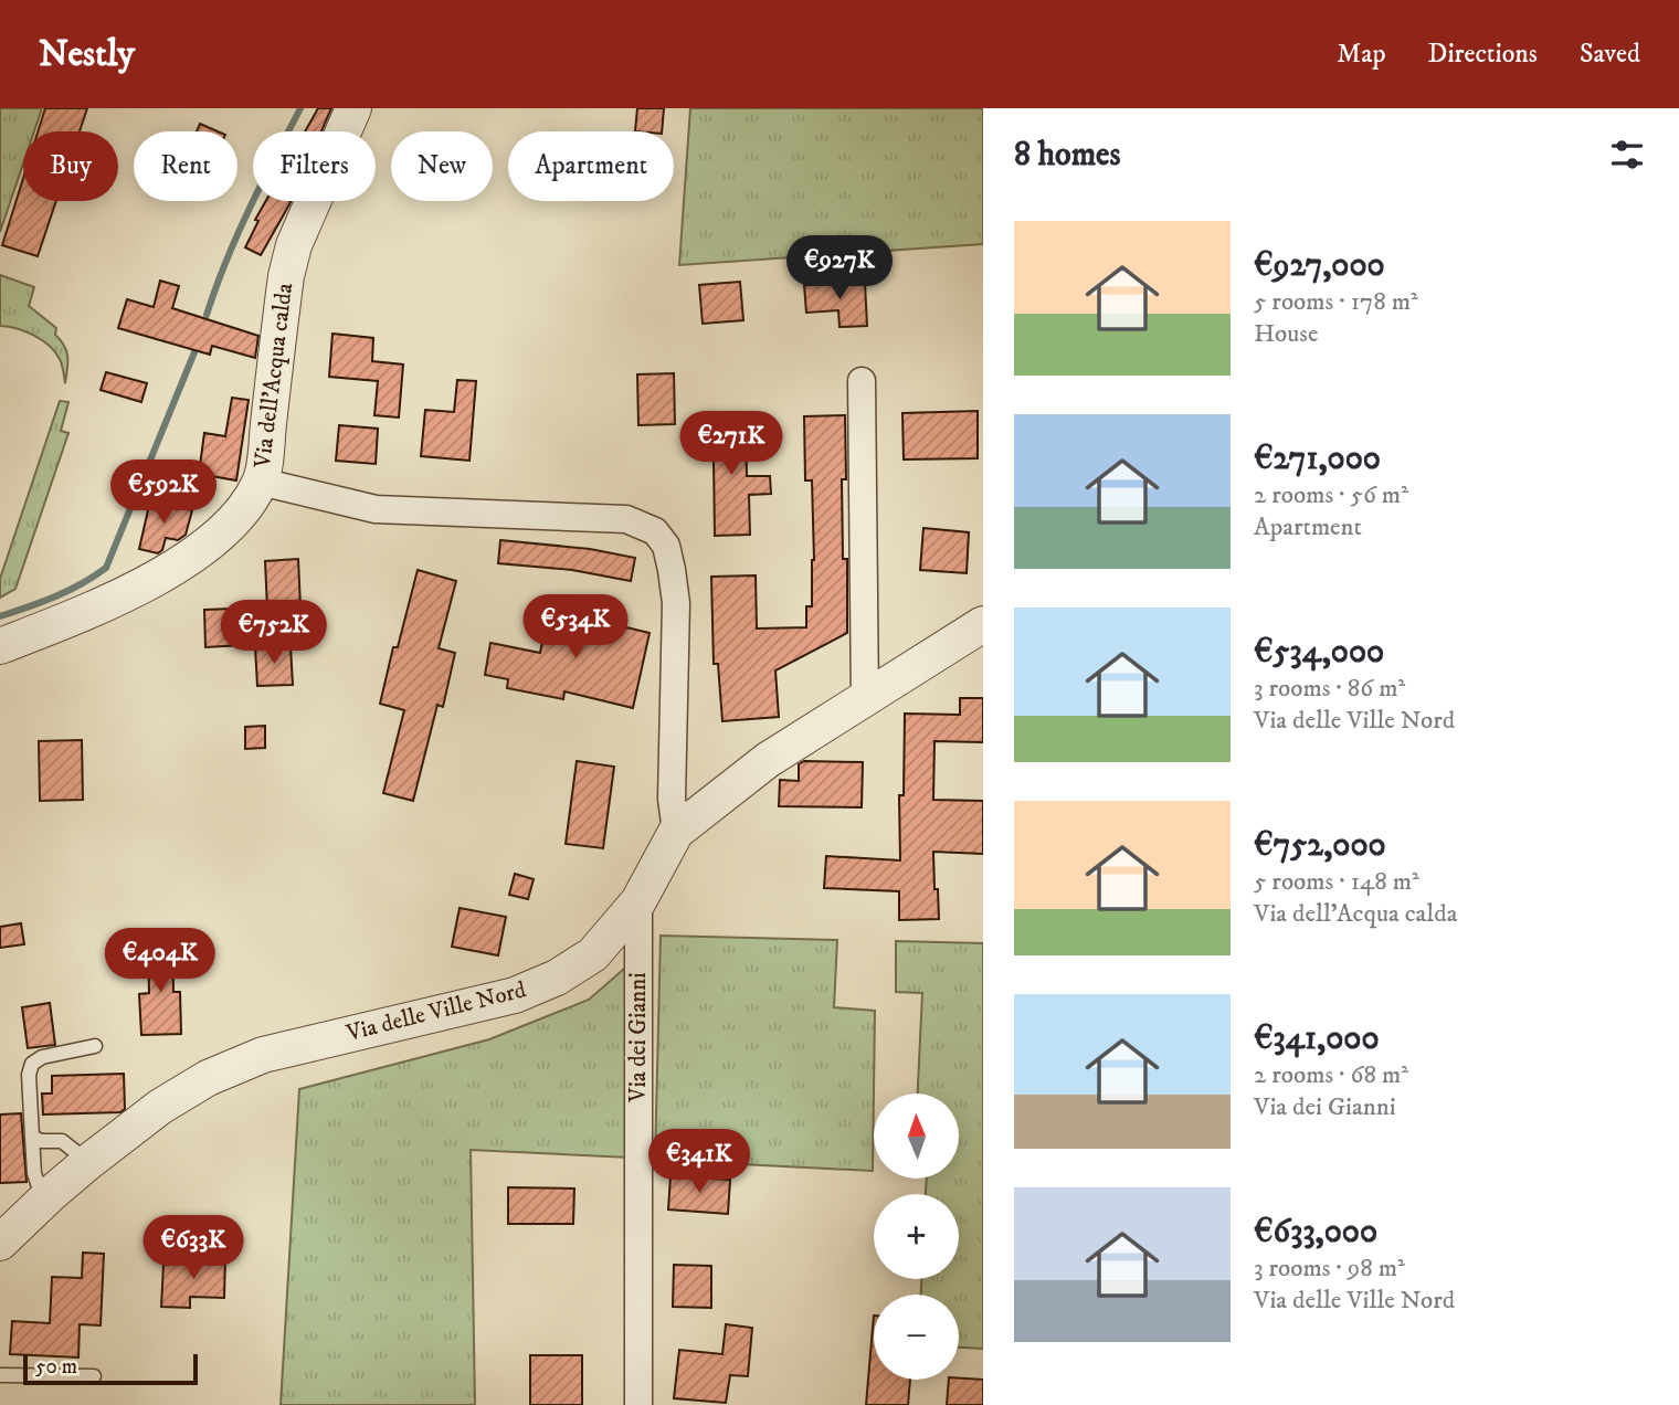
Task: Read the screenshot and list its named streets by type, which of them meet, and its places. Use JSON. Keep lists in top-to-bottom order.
{
  "streets": {
    "street": ["Via dell'Acqua calda", "Via delle Ville Nord", "Via dei Gianni"]
  },
  "crossings": [
    ["Via delle Ville Nord", "Via dei Gianni"]
  ],
  "scale_bar": "50 m",
  "north": "top",
  "page": {
    "header": "Nestly",
    "nav": ["Map", "Directions", "Saved"],
    "heading": "8 homes",
    "chip": [
      "Buy",
      "Rent",
      "Filters",
      "New",
      "Apartment"
    ],
    "list": [
      {
        "name": "€927,000",
        "note": "5 rooms · 178 m² · House"
      },
      {
        "name": "€271,000",
        "note": "2 rooms · 56 m² · Apartment"
      },
      {
        "name": "€534,000",
        "note": "3 rooms · 86 m² · Via delle Ville Nord"
      },
      {
        "name": "€752,000",
        "note": "5 rooms · 148 m² · Via dell'Acqua calda"
      },
      {
        "name": "€341,000",
        "note": "2 rooms · 68 m² · Via dei Gianni"
      },
      {
        "name": "€633,000",
        "note": "3 rooms · 98 m² · Via delle Ville Nord"
      }
    ],
    "price": [
      "€927K",
      "€271K",
      "€592K",
      "€534K",
      "€752K",
      "€404K",
      "€341K",
      "€633K"
    ],
    "map_buttons": ["+", "−"],
    "scale": "50 m"
  }
}
